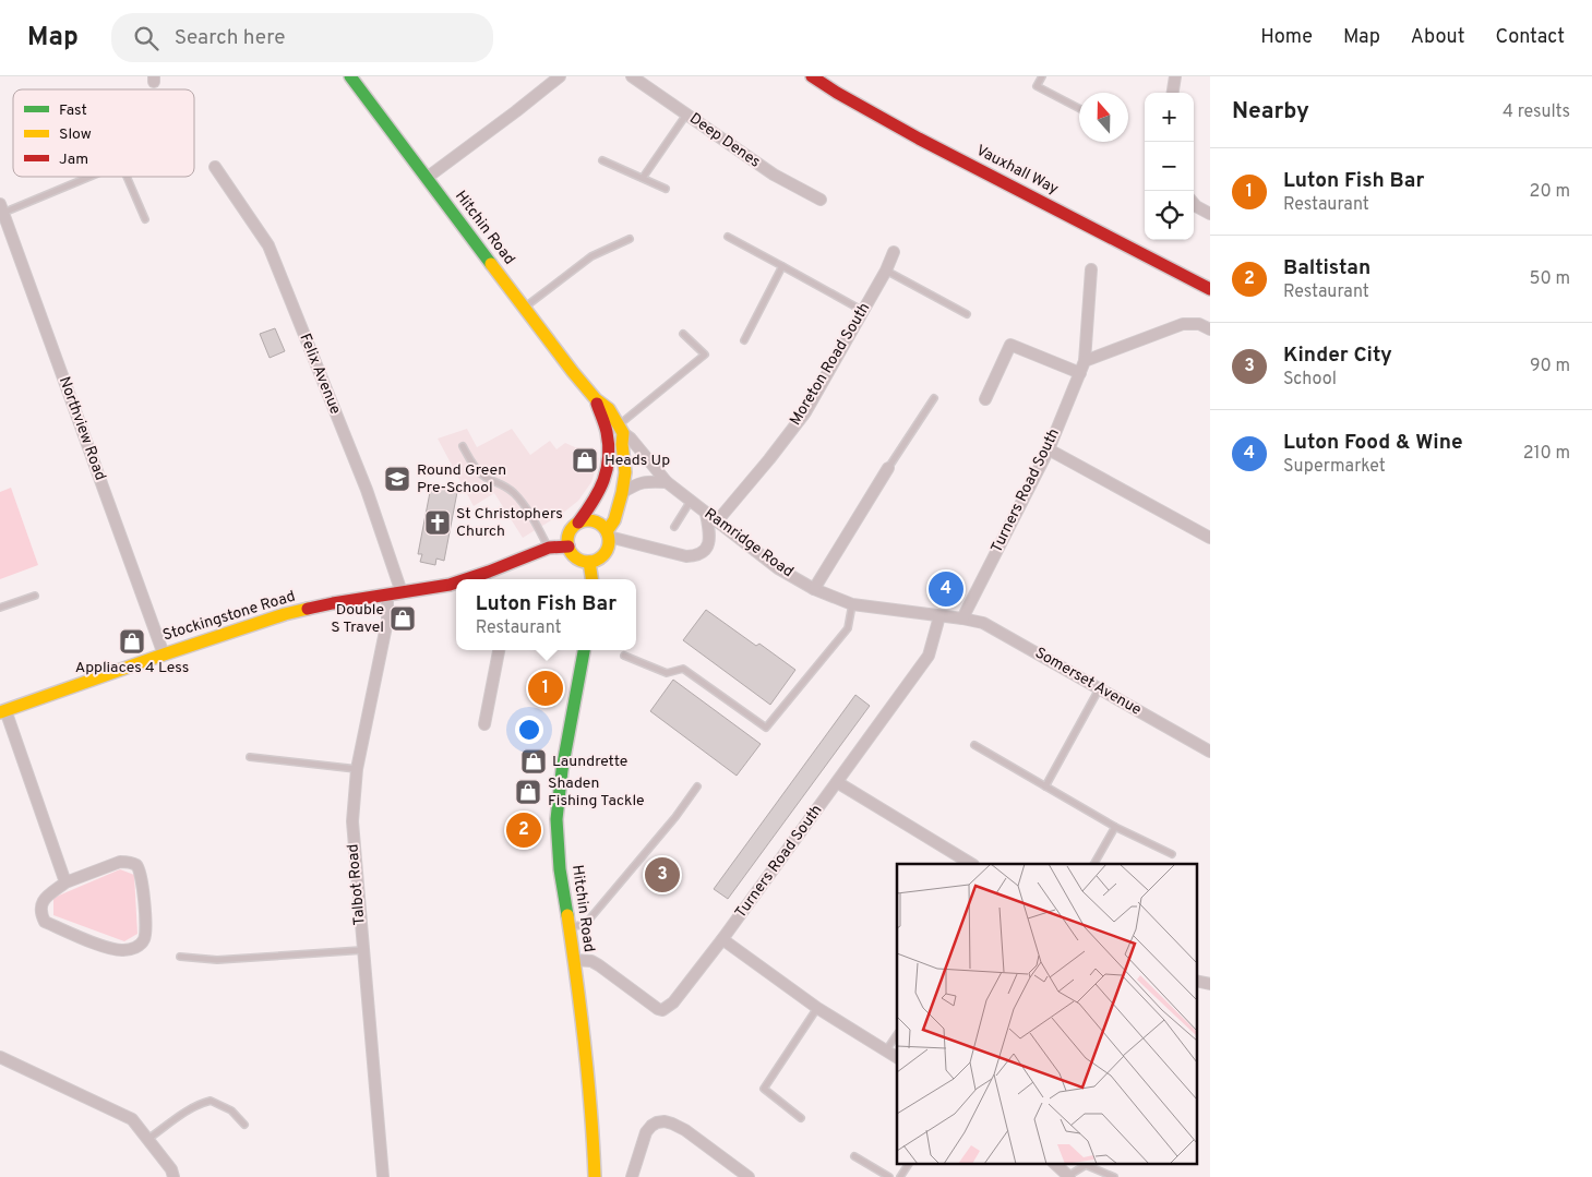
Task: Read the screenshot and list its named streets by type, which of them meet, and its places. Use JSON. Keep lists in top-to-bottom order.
{
  "streets": {
    "main road": ["Vauxhall Way", "Hitchin Road", "Stockingstone Road"],
    "street": [
      "Deep Denes",
      "Moreton Road South",
      "Felix Avenue",
      "Northview Road",
      "Turners Road South",
      "Ramridge Road",
      "Somerset Avenue",
      "Talbot Road"
    ]
  },
  "crossings": [
    ["Hitchin Road", "Turners Road South"],
    ["Hitchin Road", "Ramridge Road"],
    ["Hitchin Road", "Stockingstone Road"],
    ["Moreton Road South", "Ramridge Road"],
    ["Felix Avenue", "Stockingstone Road"],
    ["Northview Road", "Stockingstone Road"],
    ["Turners Road South", "Ramridge Road"],
    ["Turners Road South", "Somerset Avenue"],
    ["Ramridge Road", "Somerset Avenue"],
    ["Stockingstone Road", "Talbot Road"]
  ],
  "places": {
    "shop": [
      "Heads Up",
      "Double S Travel",
      "Appliaces 4 Less",
      "Laundrette",
      "Shaden Fishing Tackle"
    ],
    "school or university": ["Round Green Pre-School"],
    "church": ["St Christophers Church"]
  },
  "legend": ["Fast", "Slow", "Jam"],
  "north": "top",
  "page": {
    "header": "Map",
    "search": "Search here",
    "nav": [
      "Home",
      "Map",
      "About",
      "Contact"
    ],
    "heading": ["Nearby", "4 results"],
    "map_buttons": ["+", "−"],
    "list": [
      {
        "mark": "1",
        "name": "Luton Fish Bar",
        "note": "Restaurant",
        "value": "20 m"
      },
      {
        "mark": "2",
        "name": "Baltistan",
        "note": "Restaurant",
        "value": "50 m"
      },
      {
        "mark": "3",
        "name": "Kinder City",
        "note": "School",
        "value": "90 m"
      },
      {
        "mark": "4",
        "name": "Luton Food & Wine",
        "note": "Supermarket",
        "value": "210 m"
      }
    ],
    "pins": [
      "4",
      "1",
      "2",
      "3"
    ],
    "popup": ["Luton Fish Bar", "Restaurant"]
  }
}
